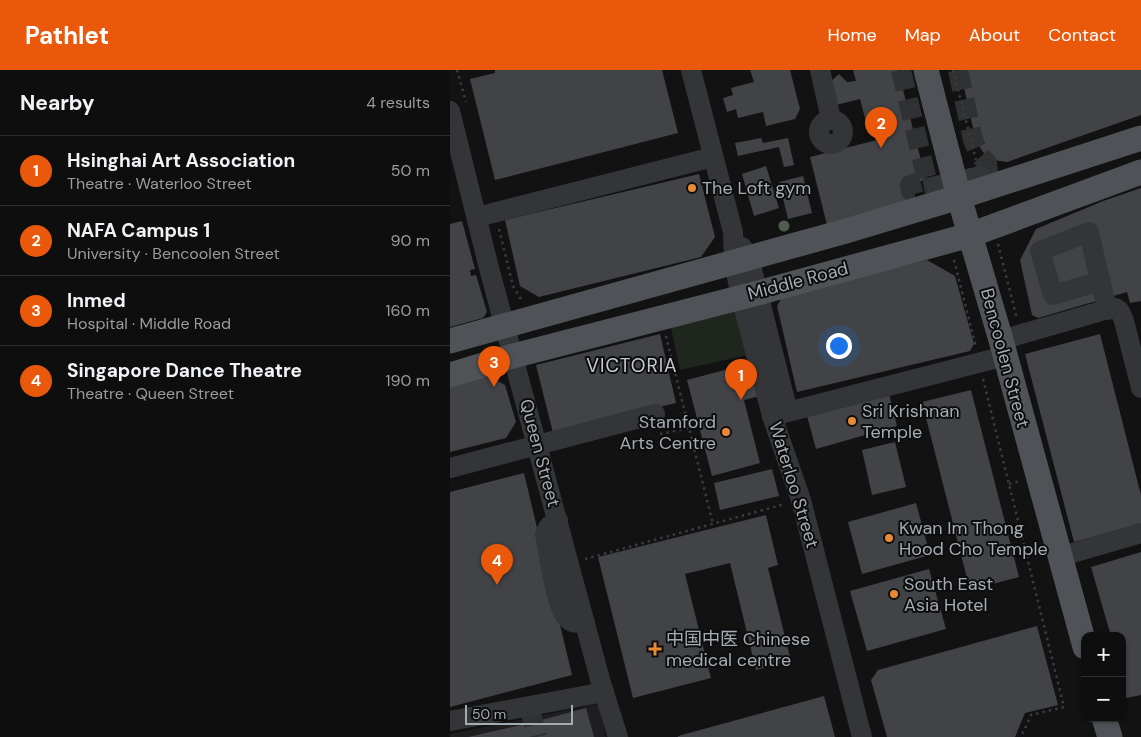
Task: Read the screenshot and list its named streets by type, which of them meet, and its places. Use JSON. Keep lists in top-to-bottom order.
{
  "streets": {
    "main road": ["Middle Road", "Bencoolen Street"],
    "street": ["Queen Street", "Waterloo Street"]
  },
  "crossings": [
    ["Middle Road", "Bencoolen Street"],
    ["Middle Road", "Queen Street"],
    ["Middle Road", "Waterloo Street"]
  ],
  "districts": ["VICTORIA"],
  "places": {
    "other": [
      "The Loft gym",
      "Sri Krishnan Temple",
      "Stamford Arts Centre",
      "Kwan Im Thong Hood Cho Temple",
      "South East Asia Hotel"
    ],
    "health": ["中国中医 Chinese medical centre"]
  },
  "scale_bar": "50 m",
  "page": {
    "header": "Pathlet",
    "nav": [
      "Home",
      "Map",
      "About",
      "Contact"
    ],
    "heading": ["Nearby", "4 results"],
    "pins": [
      "2",
      "3",
      "1",
      "4"
    ],
    "list": [
      {
        "mark": "1",
        "name": "Hsinghai Art Association",
        "note": "Theatre · Waterloo Street",
        "value": "50 m"
      },
      {
        "mark": "2",
        "name": "NAFA Campus 1",
        "note": "University · Bencoolen Street",
        "value": "90 m"
      },
      {
        "mark": "3",
        "name": "Inmed",
        "note": "Hospital · Middle Road",
        "value": "160 m"
      },
      {
        "mark": "4",
        "name": "Singapore Dance Theatre",
        "note": "Theatre · Queen Street",
        "value": "190 m"
      }
    ],
    "map_buttons": ["+", "−"],
    "scale": "50 m"
  }
}
